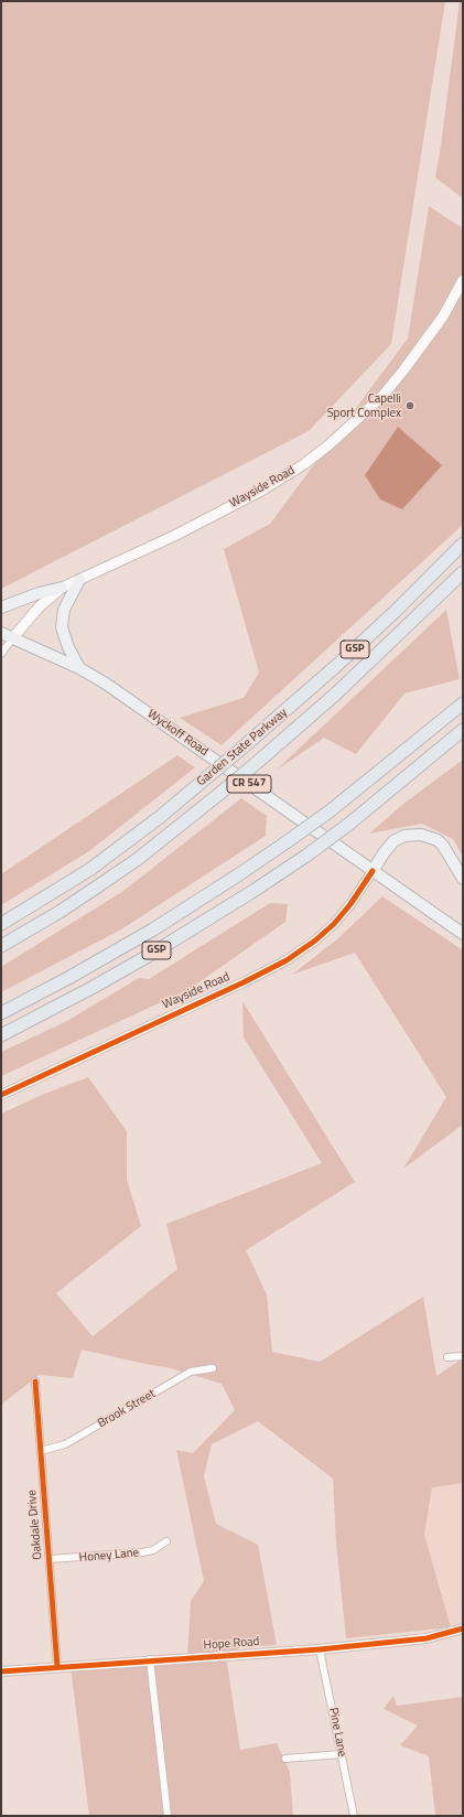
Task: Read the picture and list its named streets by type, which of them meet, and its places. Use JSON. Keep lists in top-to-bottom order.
{
  "streets": {
    "highway": ["GSP", "Garden State Parkway"],
    "main road": ["Wayside Road", "Wyckoff Road", "CR 547"],
    "street": [
      "Brook Street",
      "Oakdale Drive",
      "Honey Lane",
      "Hope Road",
      "Pine Lane"
    ]
  },
  "crossings": [
    ["Wayside Road", "Wyckoff Road"],
    ["Wayside Road", "CR 547"],
    ["Wyckoff Road", "CR 547"],
    ["Brook Street", "Oakdale Drive"],
    ["Oakdale Drive", "Honey Lane"],
    ["Oakdale Drive", "Hope Road"],
    ["Hope Road", "Pine Lane"]
  ],
  "places": ["Capelli Sport Complex"]
}
